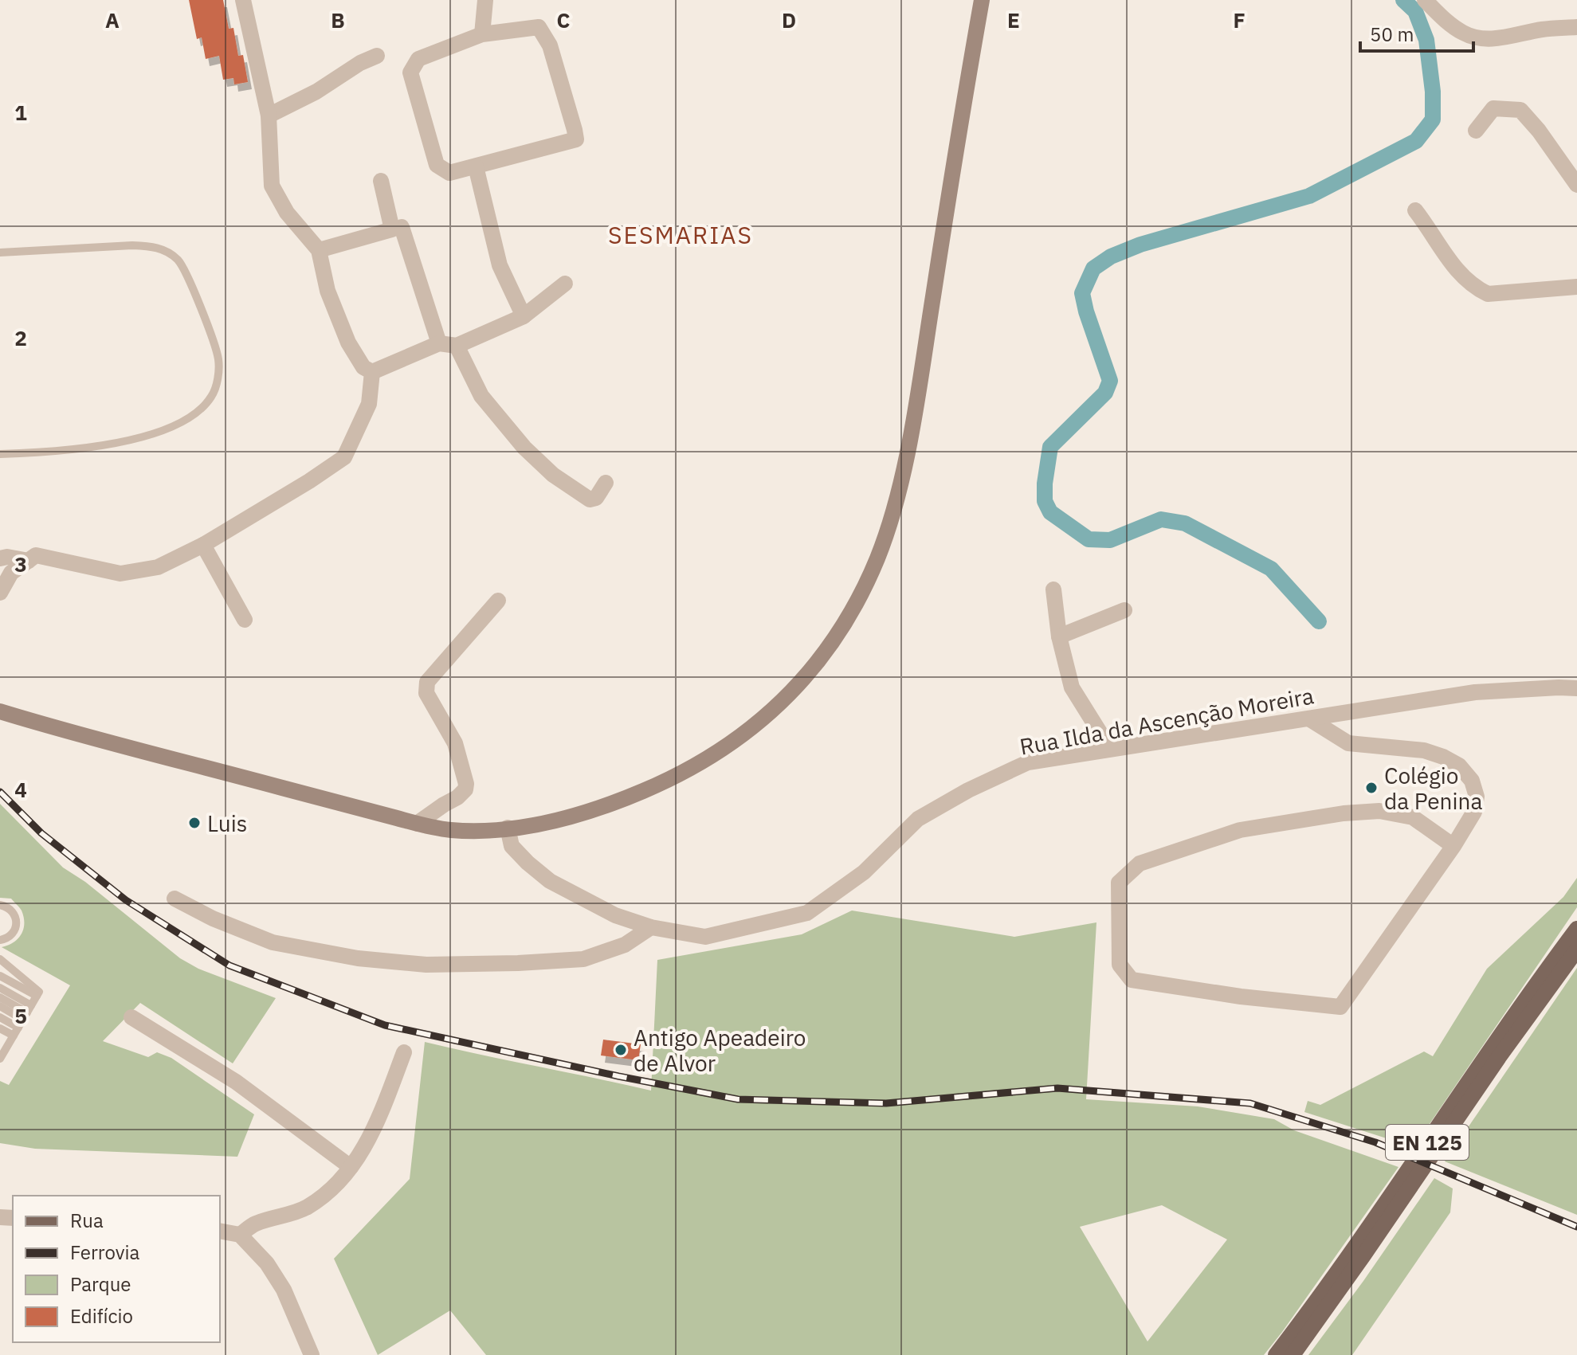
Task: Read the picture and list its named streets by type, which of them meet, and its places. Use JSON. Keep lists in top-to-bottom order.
{
  "streets": {
    "main road": ["EN 125"],
    "street": ["Rua Ilda da Ascenção Moreira"]
  },
  "districts": ["SESMARIAS"],
  "places": ["Colégio da Penina", "Luis", "Antigo Apeadeiro de Alvor"],
  "legend": [
    "Rua",
    "Ferrovia",
    "Parque",
    "Edifício"
  ],
  "scale_bar": "50 m",
  "grid": {
    "columns": [
      "A",
      "B",
      "C",
      "D",
      "E",
      "F"
    ],
    "rows": [
      "1",
      "2",
      "3",
      "4",
      "5"
    ]
  }
}
